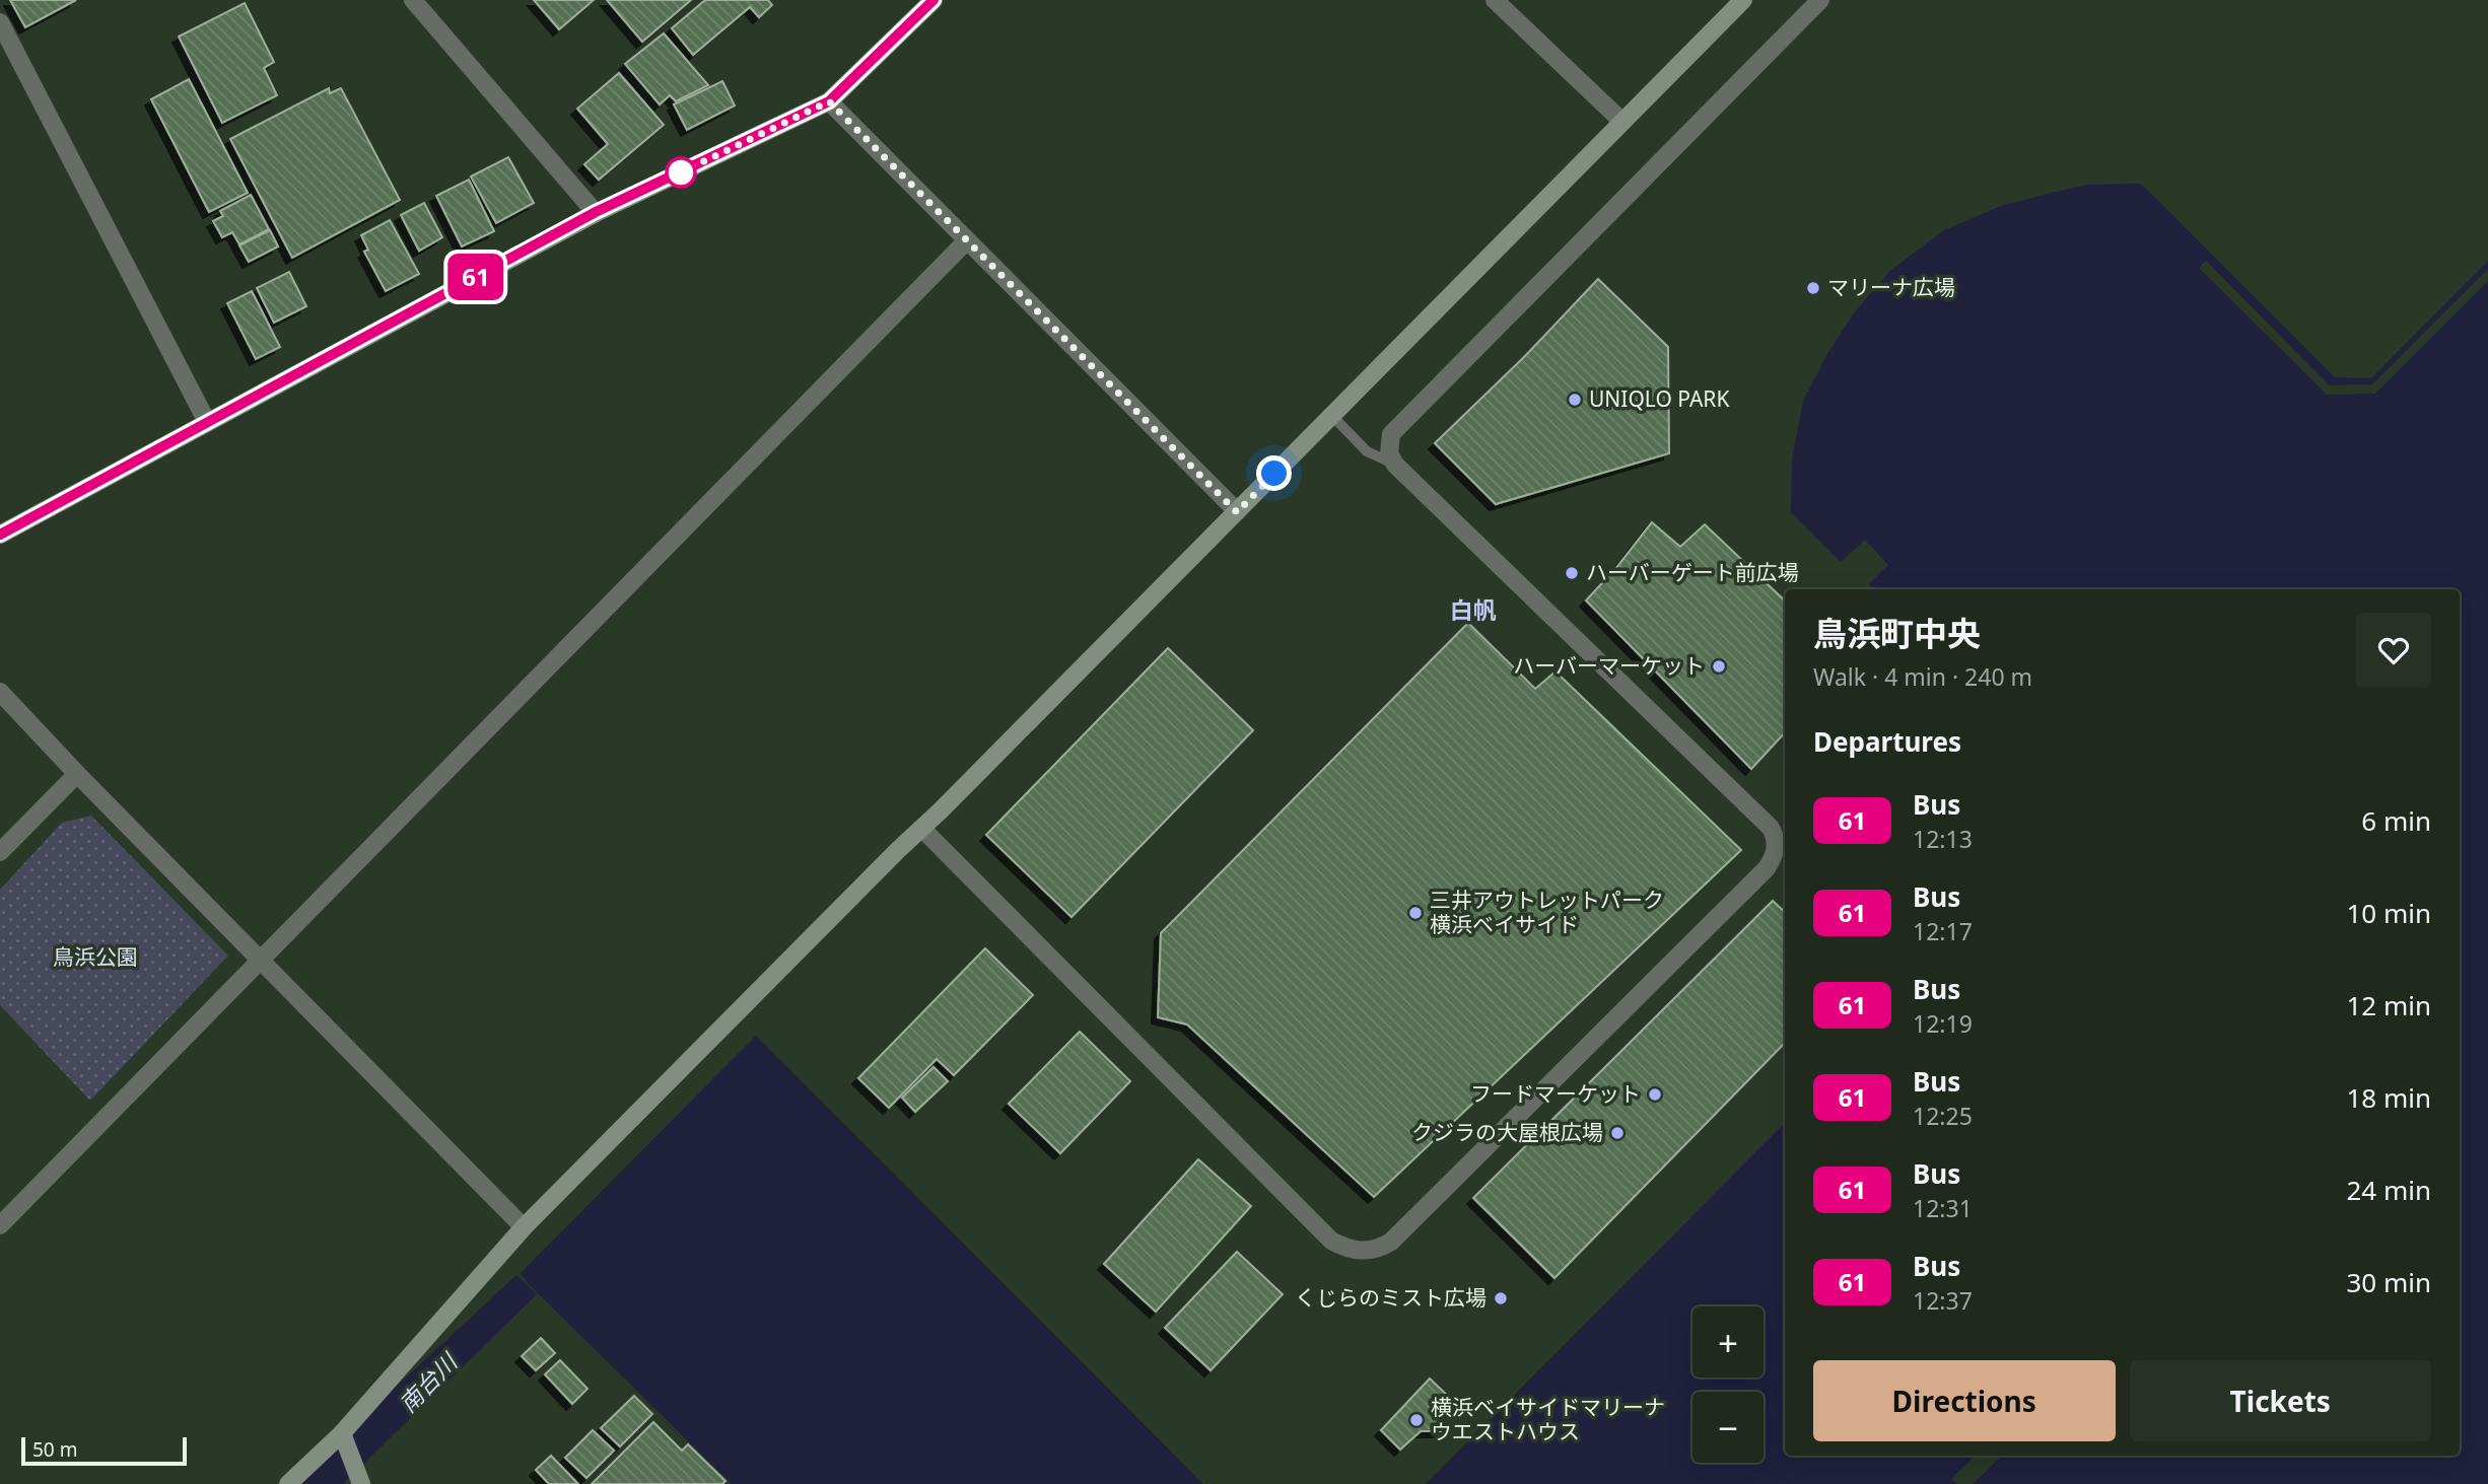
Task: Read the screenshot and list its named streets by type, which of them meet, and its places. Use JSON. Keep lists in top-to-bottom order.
{
  "districts": ["白帆"],
  "water": ["南台川"],
  "parks": ["鳥浜公園"],
  "places": [
    "マリーナ広場",
    "UNIQLO PARK",
    "ハーバーゲート前広場",
    "ハーバーマーケット",
    "三井アウトレットパーク 横浜ベイサイド",
    "フードマーケット",
    "クジラの大屋根広場",
    "くじらのミスト広場",
    "横浜ベイサイドマリーナ ウエストハウス"
  ],
  "lines": ["bus line 61"],
  "scale_bar": "50 m",
  "page": {
    "on_map": "61",
    "heading": [
      ["鳥浜町中央", "Walk · 4 min · 240 m"],
      "Departures"
    ],
    "list": [
      {
        "mark": "61",
        "name": "Bus",
        "note": "12:13",
        "value": "6 min"
      },
      {
        "mark": "61",
        "name": "Bus",
        "note": "12:17",
        "value": "10 min"
      },
      {
        "mark": "61",
        "name": "Bus",
        "note": "12:19",
        "value": "12 min"
      },
      {
        "mark": "61",
        "name": "Bus",
        "note": "12:25",
        "value": "18 min"
      },
      {
        "mark": "61",
        "name": "Bus",
        "note": "12:31",
        "value": "24 min"
      },
      {
        "mark": "61",
        "name": "Bus",
        "note": "12:37",
        "value": "30 min"
      }
    ],
    "map_buttons": ["+", "−"],
    "buttons": ["Directions", "Tickets"],
    "scale": "50 m"
  }
}
